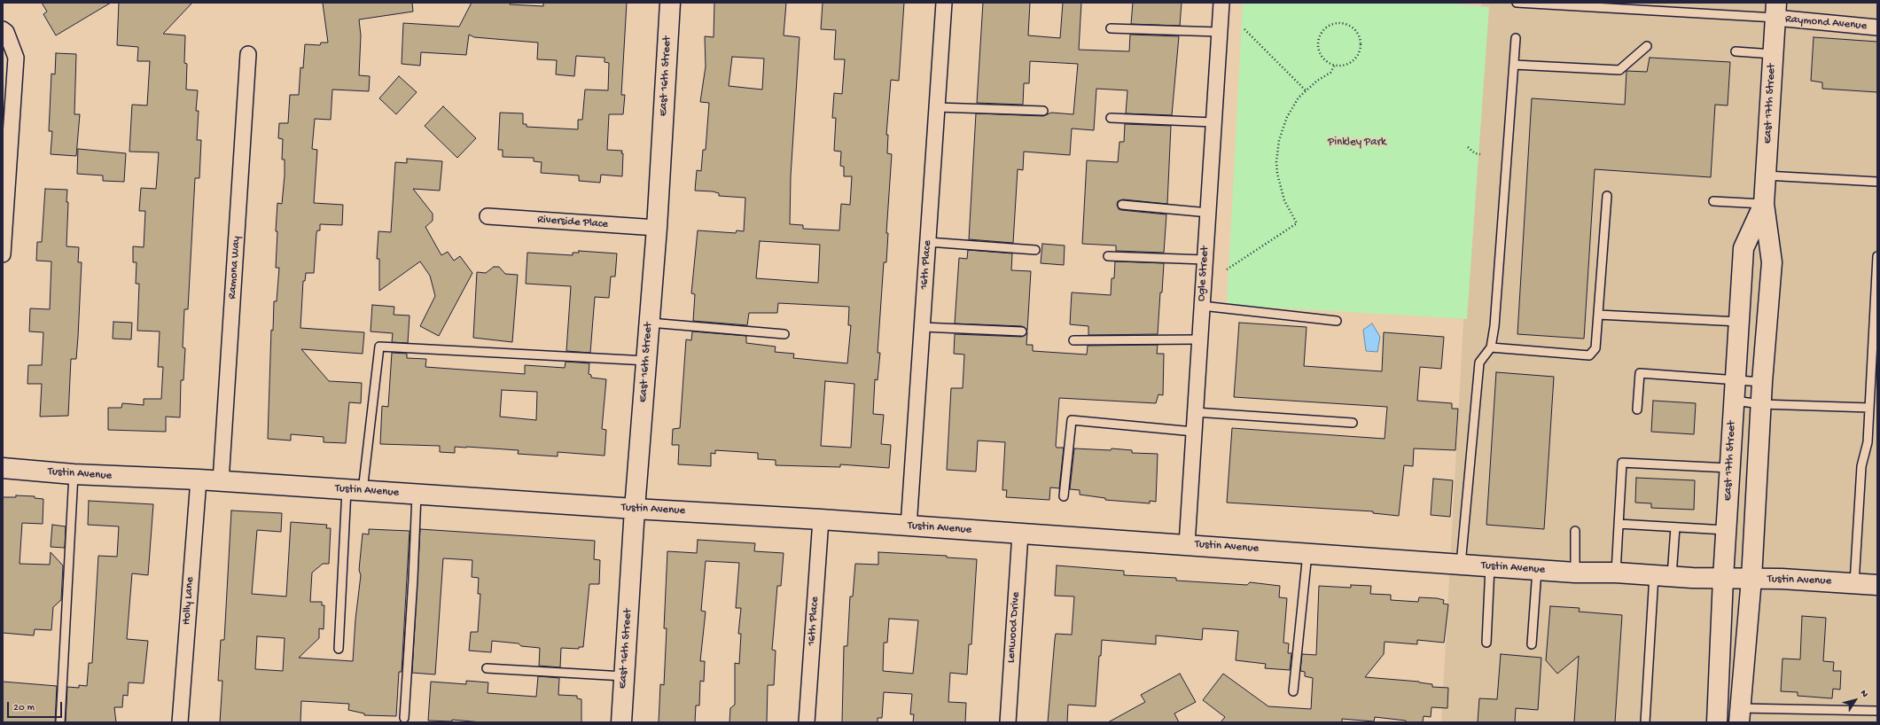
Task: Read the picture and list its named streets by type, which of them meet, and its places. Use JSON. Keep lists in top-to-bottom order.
{
  "streets": {
    "street": [
      "Raymond Avenue",
      "East 16th Street",
      "East 17th Street",
      "Riverside Place",
      "16th Place",
      "Ramona Way",
      "Ogle Street",
      "Tustin Avenue",
      "Holly Lane",
      "Lenwood Drive"
    ]
  },
  "crossings": [
    ["Raymond Avenue", "East 17th Street"],
    ["East 16th Street", "Riverside Place"],
    ["East 16th Street", "Tustin Avenue"],
    ["East 17th Street", "Tustin Avenue"],
    ["16th Place", "Tustin Avenue"],
    ["Ramona Way", "Tustin Avenue"],
    ["Ogle Street", "Tustin Avenue"],
    ["Tustin Avenue", "Holly Lane"],
    ["Tustin Avenue", "Lenwood Drive"]
  ],
  "parks": ["Pinkley Park"],
  "scale_bar": "20 m",
  "north": "top right"
}
